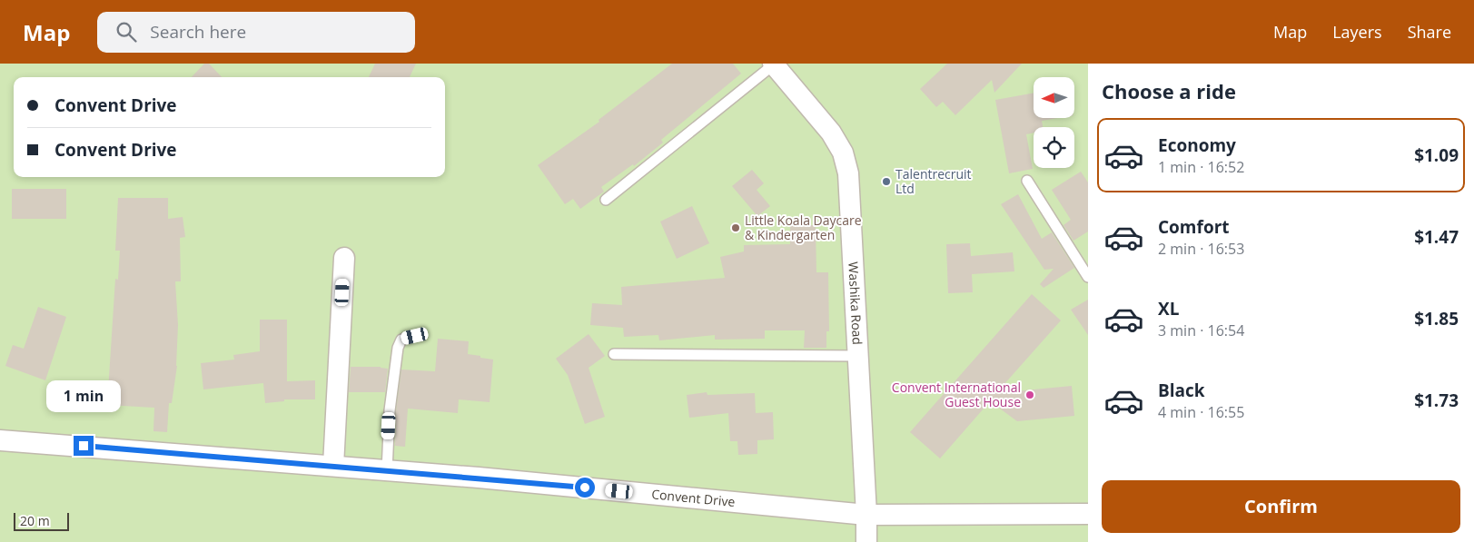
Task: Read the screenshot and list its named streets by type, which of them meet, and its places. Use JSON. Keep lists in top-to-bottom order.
{
  "streets": {
    "street": ["Washika Road", "Convent Drive"]
  },
  "crossings": [
    ["Washika Road", "Convent Drive"]
  ],
  "places": ["Talentrecruit Ltd", "Little Koala Daycare & Kindergarten", "Convent International Guest House"],
  "scale_bar": "20 m",
  "north": "left",
  "page": {
    "header": "Map",
    "search": "Search here",
    "nav": ["Map", "Layers", "Share"],
    "heading": "Choose a ride",
    "banner": ["Convent Drive", "Convent Drive"],
    "list": [
      {
        "name": "Economy",
        "note": "1 min · 16:52",
        "value": "$1.09"
      },
      {
        "name": "Comfort",
        "note": "2 min · 16:53",
        "value": "$1.47"
      },
      {
        "name": "XL",
        "note": "3 min · 16:54",
        "value": "$1.85"
      },
      {
        "name": "Black",
        "note": "4 min · 16:55",
        "value": "$1.73"
      }
    ],
    "bubble": "1 min",
    "buttons": "Confirm",
    "scale": "20 m"
  }
}
